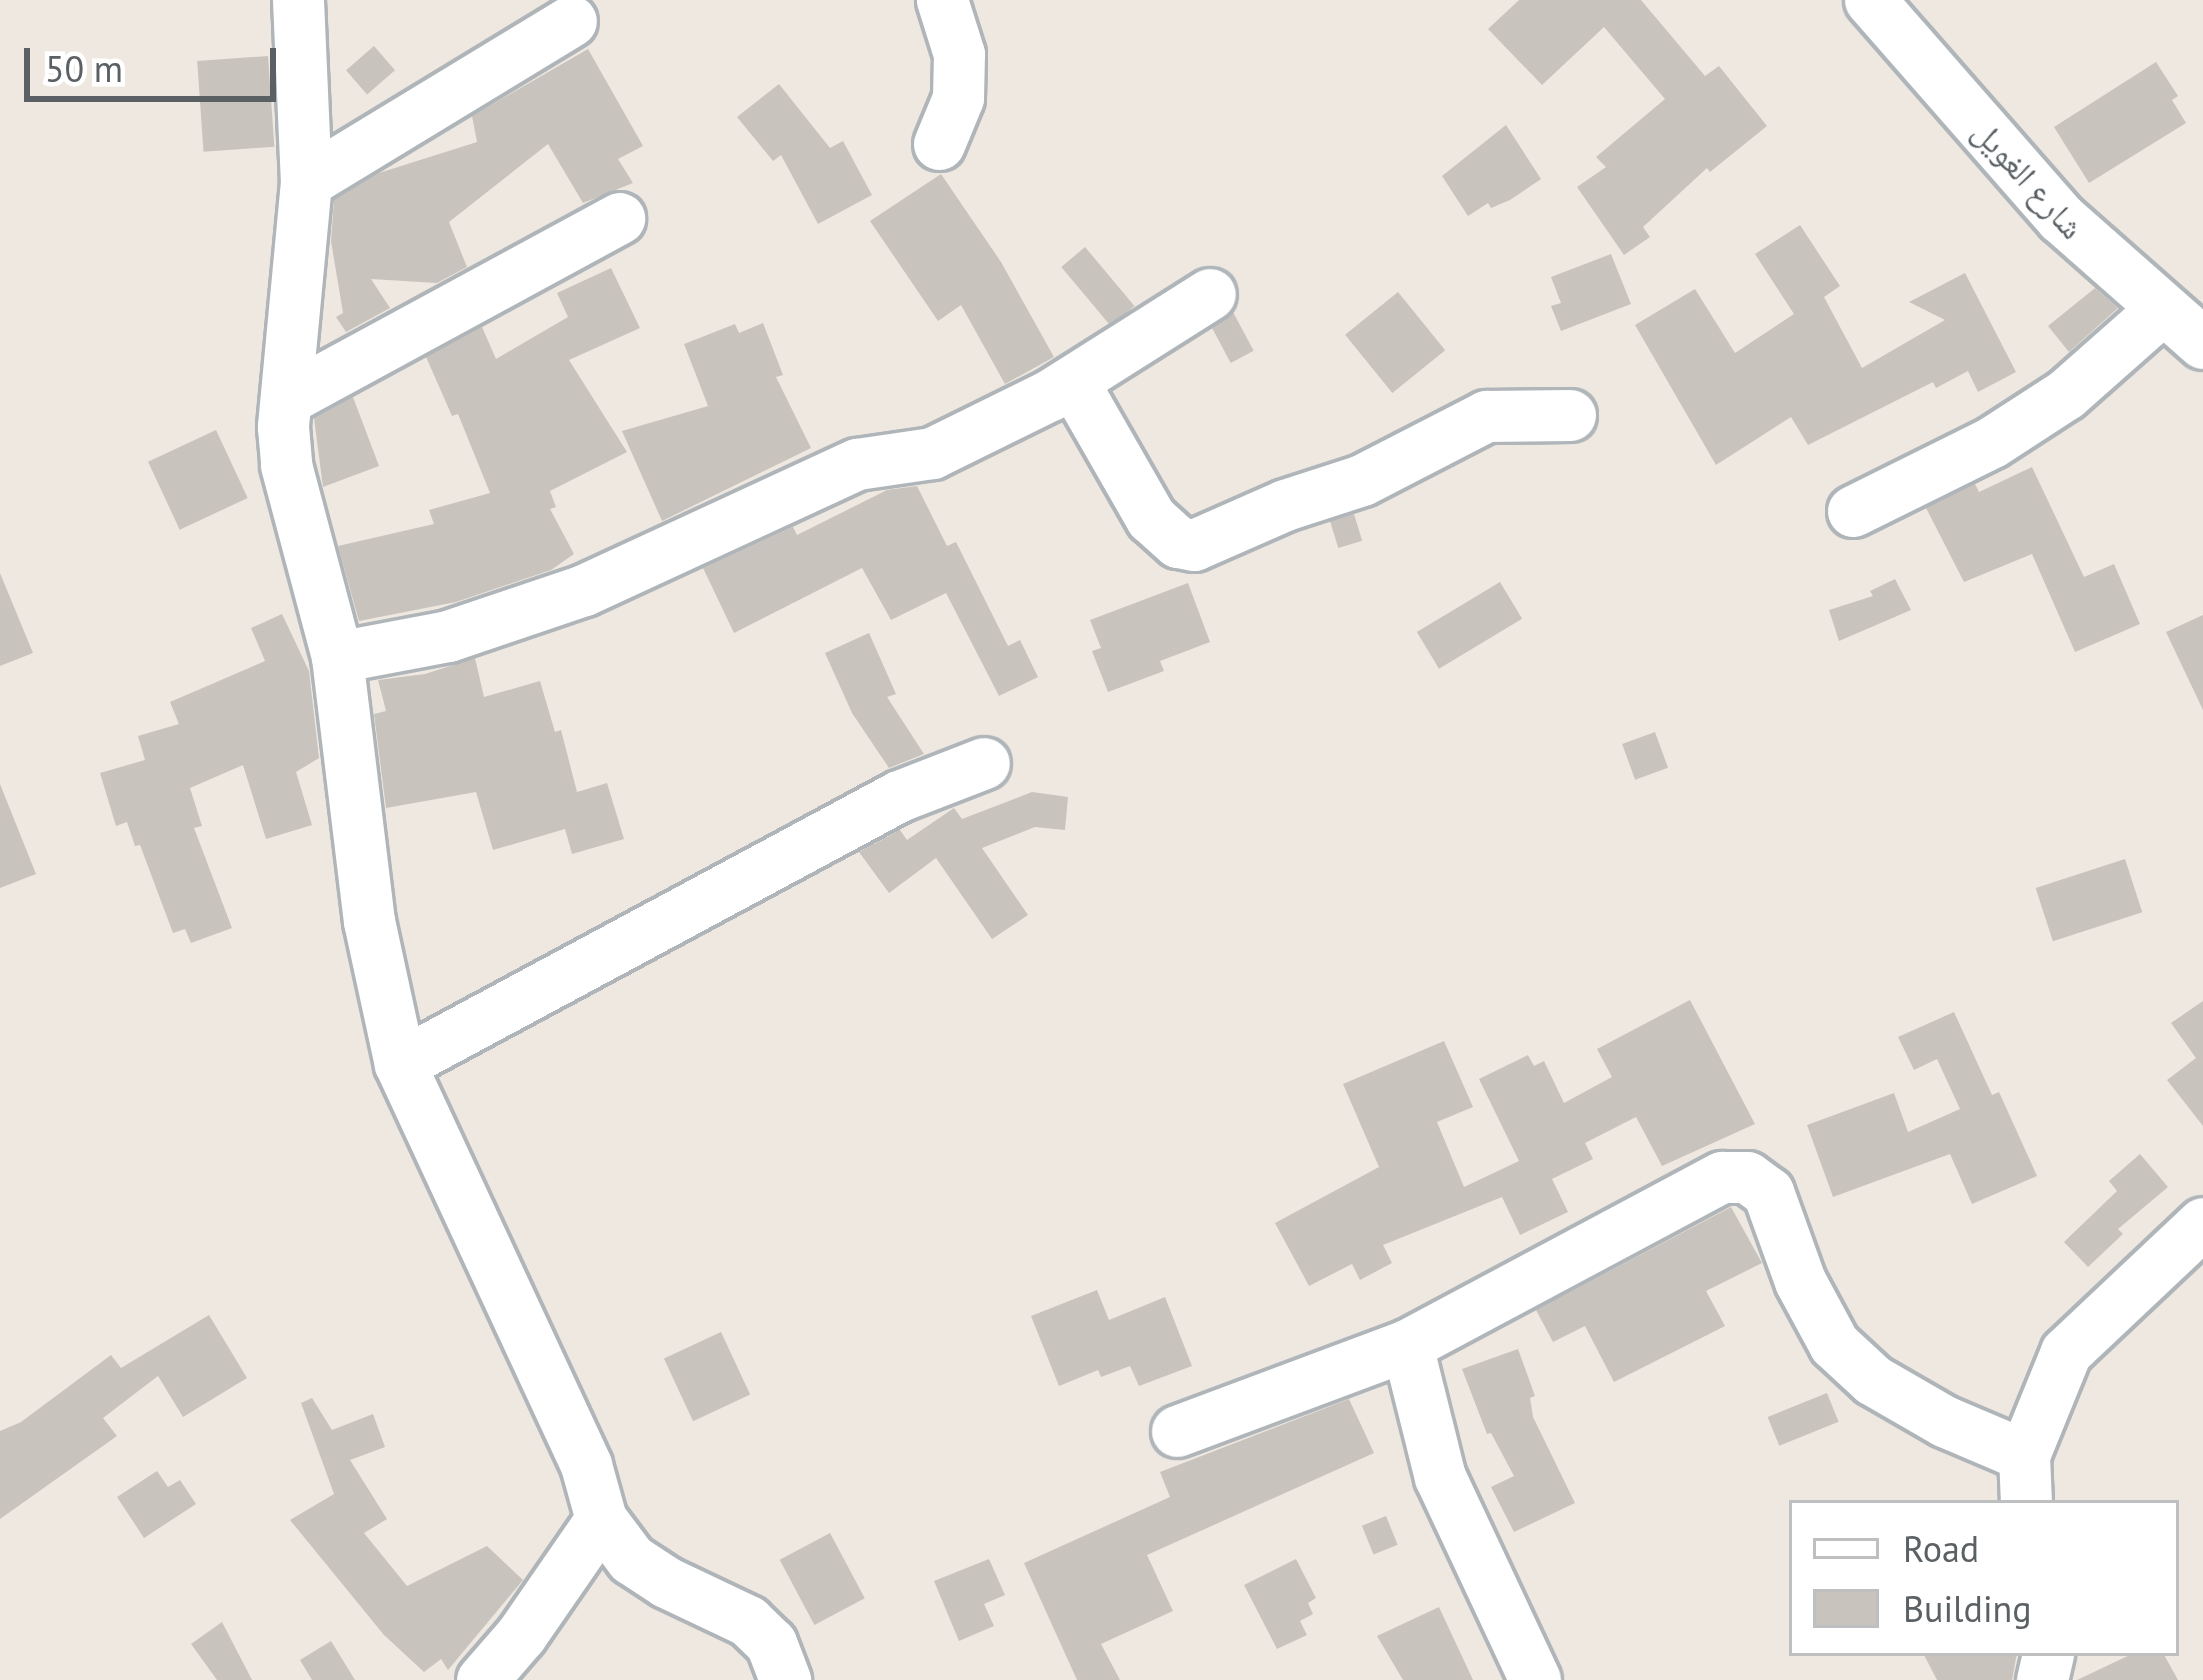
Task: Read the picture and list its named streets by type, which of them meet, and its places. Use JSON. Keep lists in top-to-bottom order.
{
  "streets": {
    "street": ["شارع الغويل"]
  },
  "legend": ["Road", "Building"],
  "scale_bar": "50 m"
}
